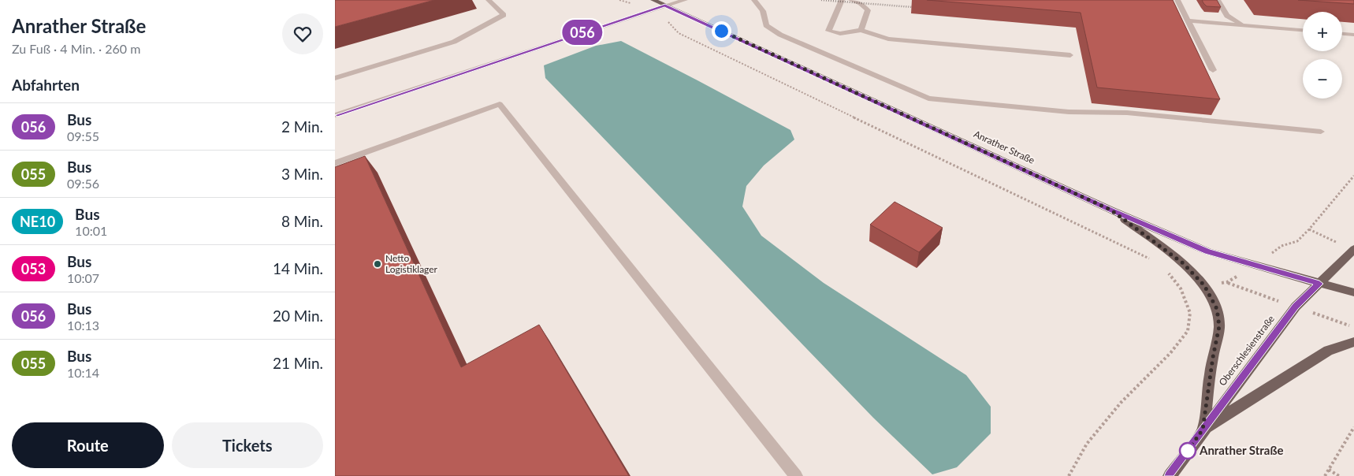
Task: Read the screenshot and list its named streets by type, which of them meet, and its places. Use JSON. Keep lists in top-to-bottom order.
{
  "streets": {
    "main road": ["Anrather Straße", "Oberschlesienstraße"]
  },
  "crossings": [
    ["Anrather Straße", "Oberschlesienstraße"]
  ],
  "places": ["Netto Logistiklager", "Anrather Straße"],
  "lines": ["bus line 056"],
  "page": {
    "heading": [
      ["Anrather Straße", "Zu Fuß · 4 Min. · 260 m"],
      "Abfahrten"
    ],
    "on_map": "056",
    "map_buttons": ["+", "−"],
    "list": [
      {
        "mark": "056",
        "name": "Bus",
        "note": "09:55",
        "value": "2 Min."
      },
      {
        "mark": "055",
        "name": "Bus",
        "note": "09:56",
        "value": "3 Min."
      },
      {
        "mark": "NE10",
        "name": "Bus",
        "note": "10:01",
        "value": "8 Min."
      },
      {
        "mark": "053",
        "name": "Bus",
        "note": "10:07",
        "value": "14 Min."
      },
      {
        "mark": "056",
        "name": "Bus",
        "note": "10:13",
        "value": "20 Min."
      },
      {
        "mark": "055",
        "name": "Bus",
        "note": "10:14",
        "value": "21 Min."
      }
    ],
    "buttons": ["Route", "Tickets"]
  }
}
